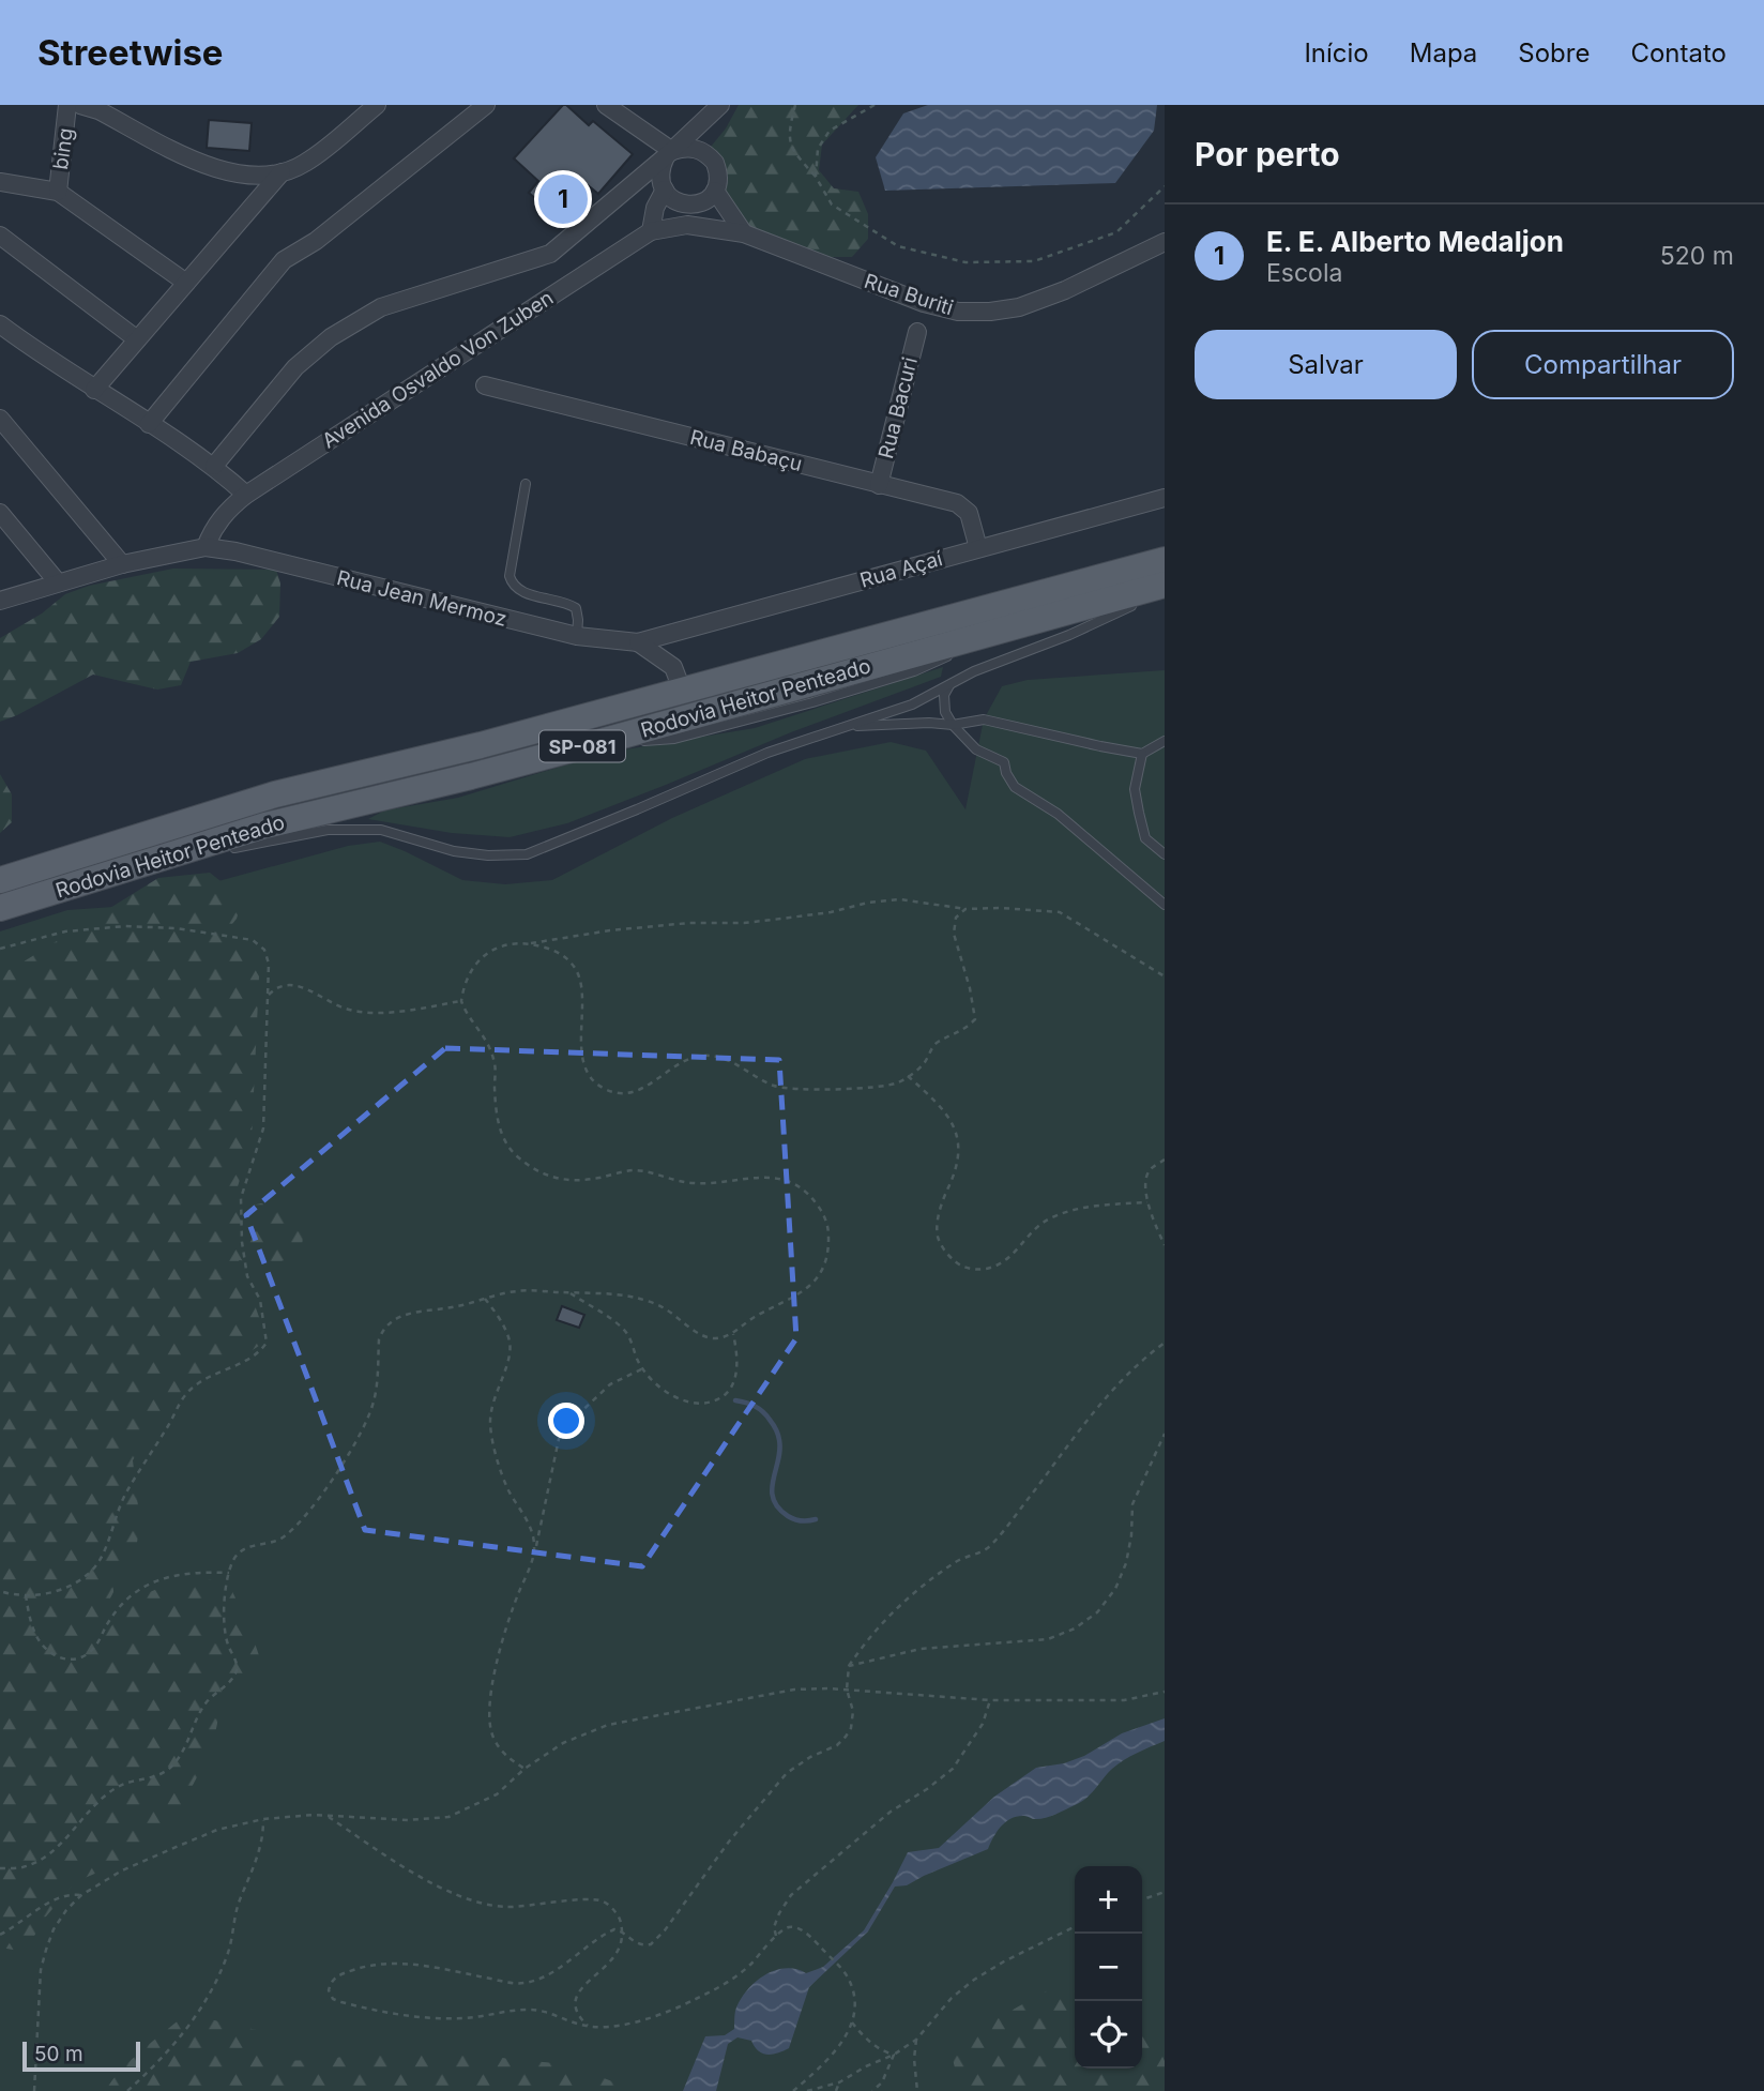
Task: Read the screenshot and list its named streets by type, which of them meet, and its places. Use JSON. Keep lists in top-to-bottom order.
{
  "streets": {
    "main road": ["Rodovia Heitor Penteado", "SP-081"],
    "street": [
      "bing",
      "Rua Buriti",
      "Avenida Osvaldo Von Zuben",
      "Rua Bacuri",
      "Rua Babaçu",
      "Rua Açaí",
      "Rua Jean Mermoz"
    ]
  },
  "crossings": [
    ["Rua Buriti", "Avenida Osvaldo Von Zuben"],
    ["Avenida Osvaldo Von Zuben", "Rua Jean Mermoz"],
    ["Rua Bacuri", "Rua Babaçu"],
    ["Rua Babaçu", "Rua Açaí"],
    ["Rua Açaí", "Rua Jean Mermoz"]
  ],
  "scale_bar": "50 m",
  "page": {
    "header": "Streetwise",
    "nav": [
      "Início",
      "Mapa",
      "Sobre",
      "Contato"
    ],
    "heading": "Por perto",
    "pins": "1",
    "list": [
      {
        "mark": "1",
        "name": "E. E. Alberto Medaljon",
        "note": "Escola",
        "value": "520 m"
      }
    ],
    "buttons": ["Salvar", "Compartilhar"],
    "map_buttons": ["+", "−"],
    "scale": "50 m"
  }
}
